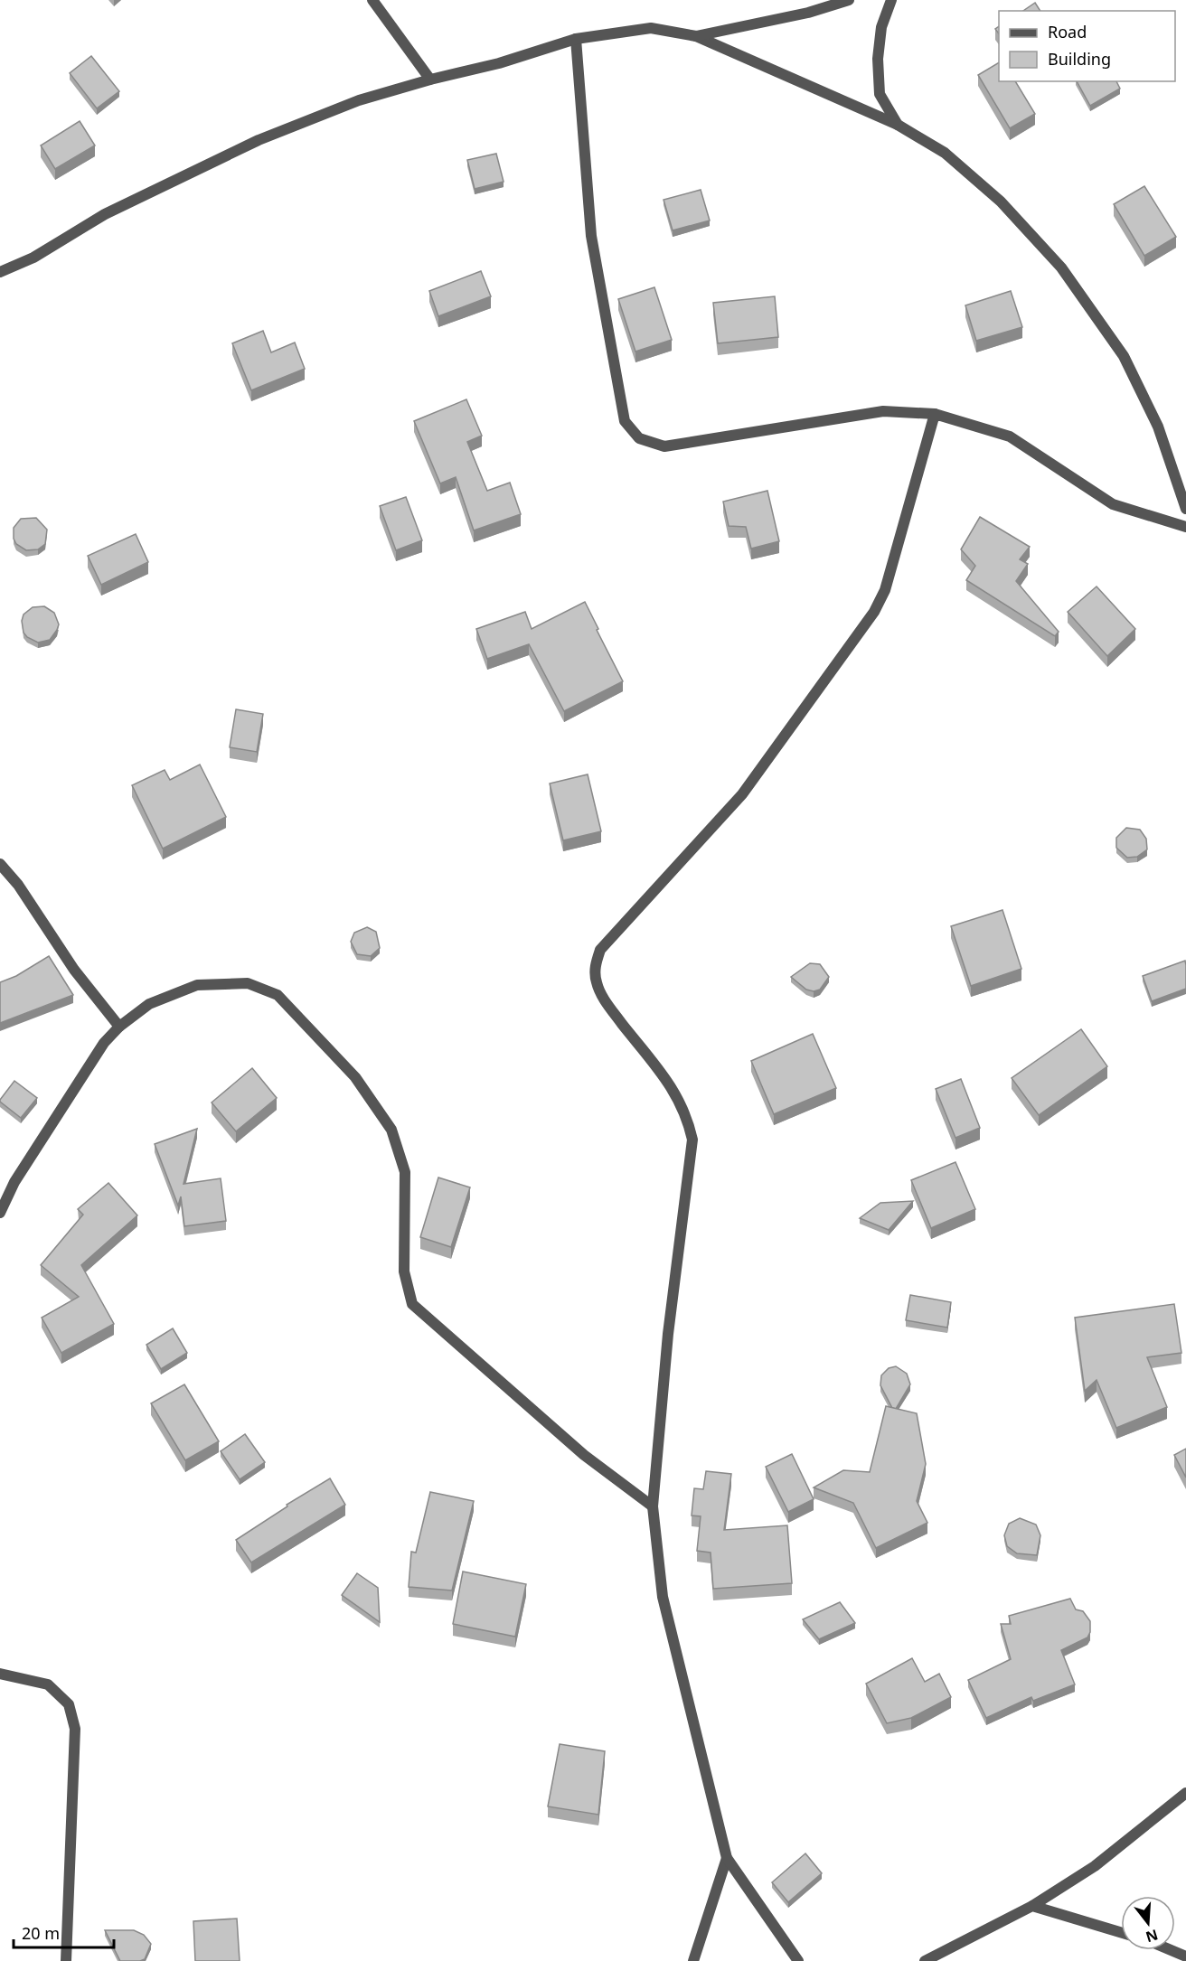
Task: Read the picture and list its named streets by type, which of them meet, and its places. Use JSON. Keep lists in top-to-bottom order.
{
  "legend": ["Road", "Building"],
  "scale_bar": "20 m",
  "north": "bottom"
}
